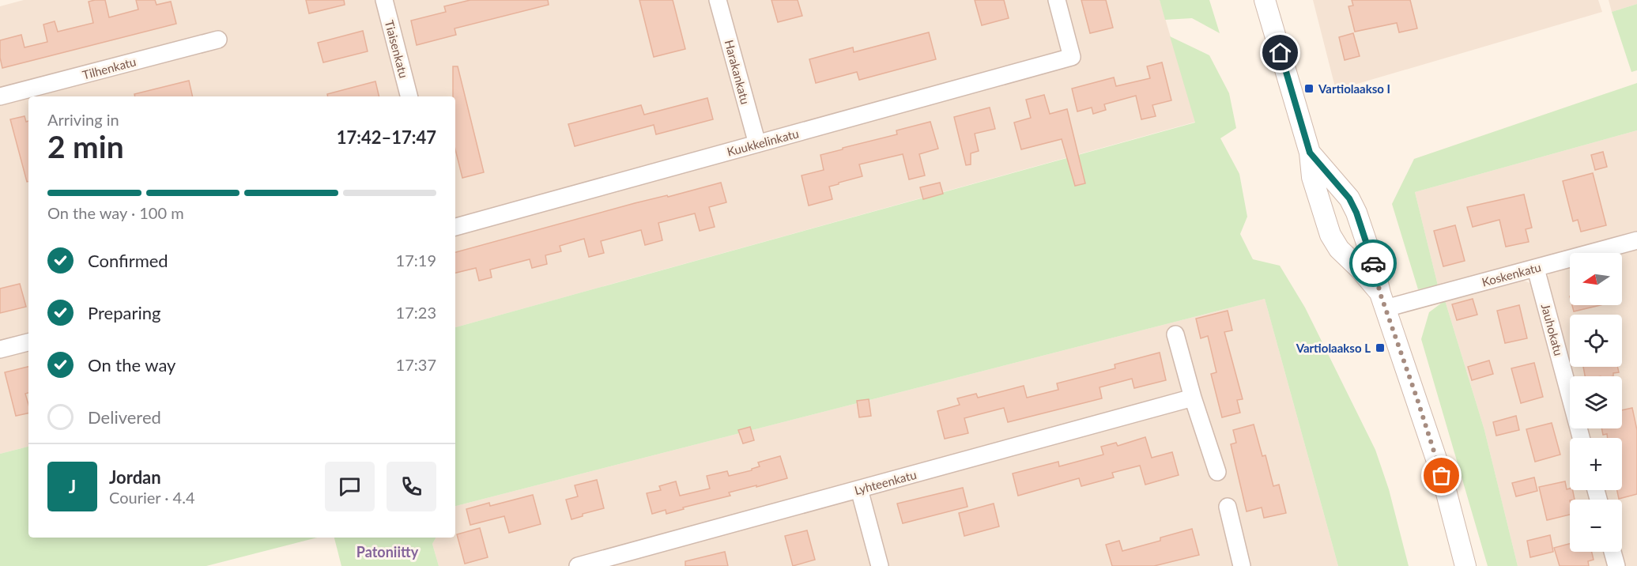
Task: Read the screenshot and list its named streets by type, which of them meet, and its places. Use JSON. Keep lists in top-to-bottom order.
{
  "streets": {
    "street": [
      "Tiaisenkatu",
      "Tilhenkatu",
      "Harakankatu",
      "Kuukkelinkatu",
      "Koskenkatu",
      "Jauhokatu",
      "Lyhteenkatu"
    ]
  },
  "crossings": [
    ["Harakankatu", "Kuukkelinkatu"],
    ["Koskenkatu", "Jauhokatu"]
  ],
  "districts": ["Patoniitty"],
  "places": {
    "transit": ["Vartiolaakso I", "Vartiolaakso L"]
  },
  "north": "left",
  "page": {
    "heading": ["2 min", "Arriving in", "17:42–17:47"],
    "panel": ["Jordan", "Courier · 4.4"],
    "bar": "On the way · 100 m",
    "list": [
      ["Confirmed", "17:19"],
      ["Preparing", "17:23"],
      ["On the way", "17:37"],
      "Delivered"
    ],
    "map_buttons": ["+", "−"],
    "round": "J"
  }
}
